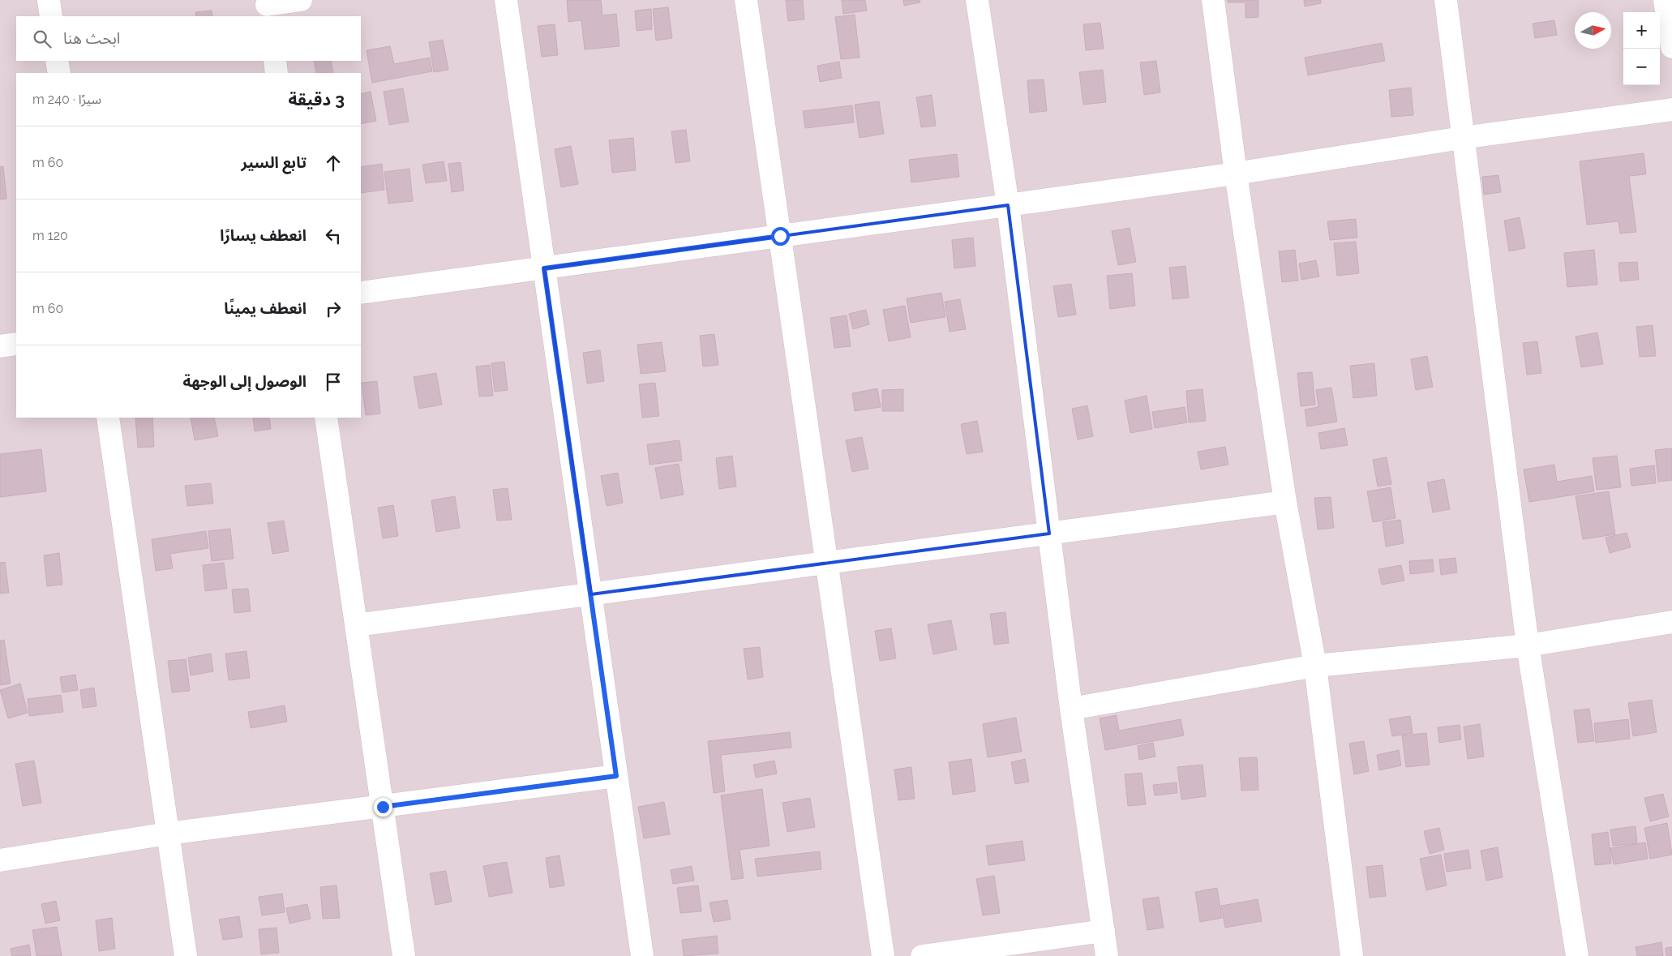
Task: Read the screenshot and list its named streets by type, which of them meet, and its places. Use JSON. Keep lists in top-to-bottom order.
{
  "north": "right",
  "page": {
    "map_buttons": ["+", "−"],
    "search": "ابحث هنا",
    "heading": ["3 دقيقة", "سيرًا · 240 m"],
    "list": [
      ["تابع السير", "60 m"],
      ["انعطف يسارًا", "120 m"],
      ["انعطف يمينًا", "60 m"],
      "الوصول إلى الوجهة"
    ]
  }
}
